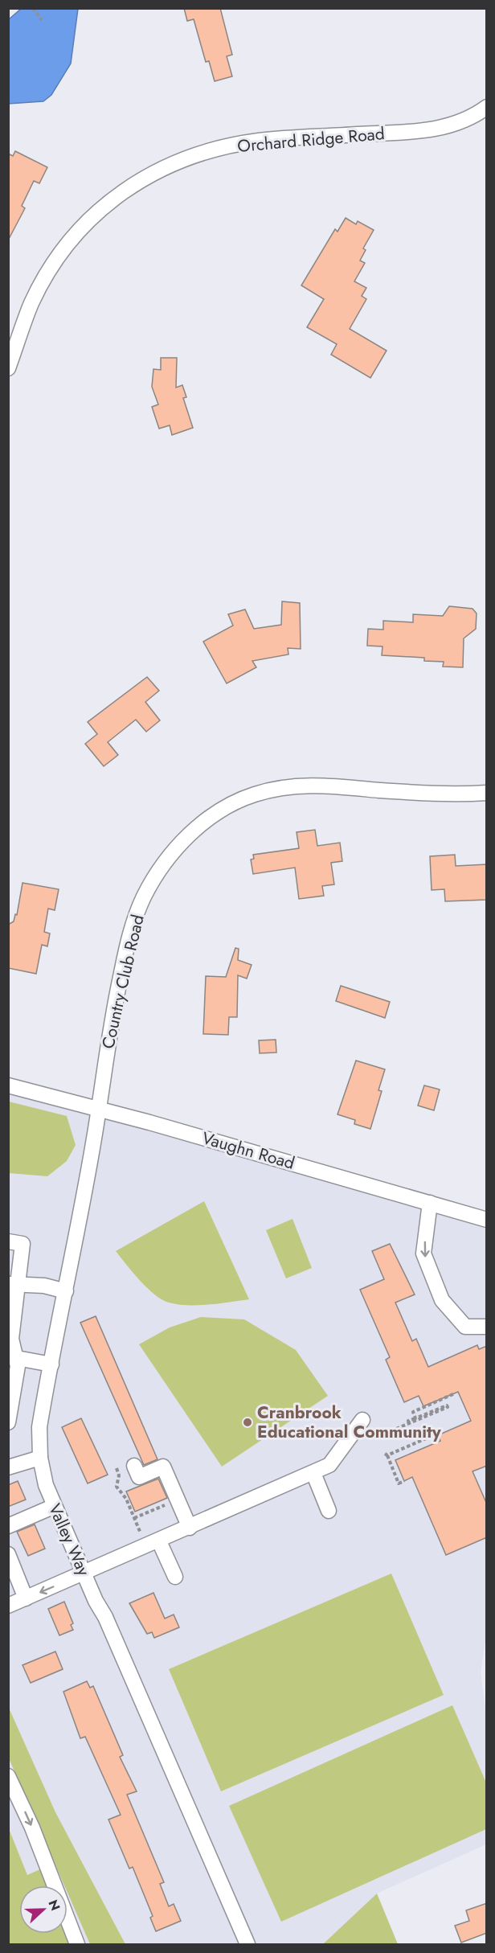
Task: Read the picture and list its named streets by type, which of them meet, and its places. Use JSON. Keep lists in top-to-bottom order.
{
  "streets": {
    "street": [
      "Orchard Ridge Road",
      "Country Club Road",
      "Vaughn Road",
      "Valley Way"
    ]
  },
  "crossings": [
    ["Country Club Road", "Vaughn Road"],
    ["Country Club Road", "Valley Way"],
    ["Vaughn Road", "Valley Way"]
  ],
  "places": ["Cranbrook Educational Community"],
  "north": "right"
}
